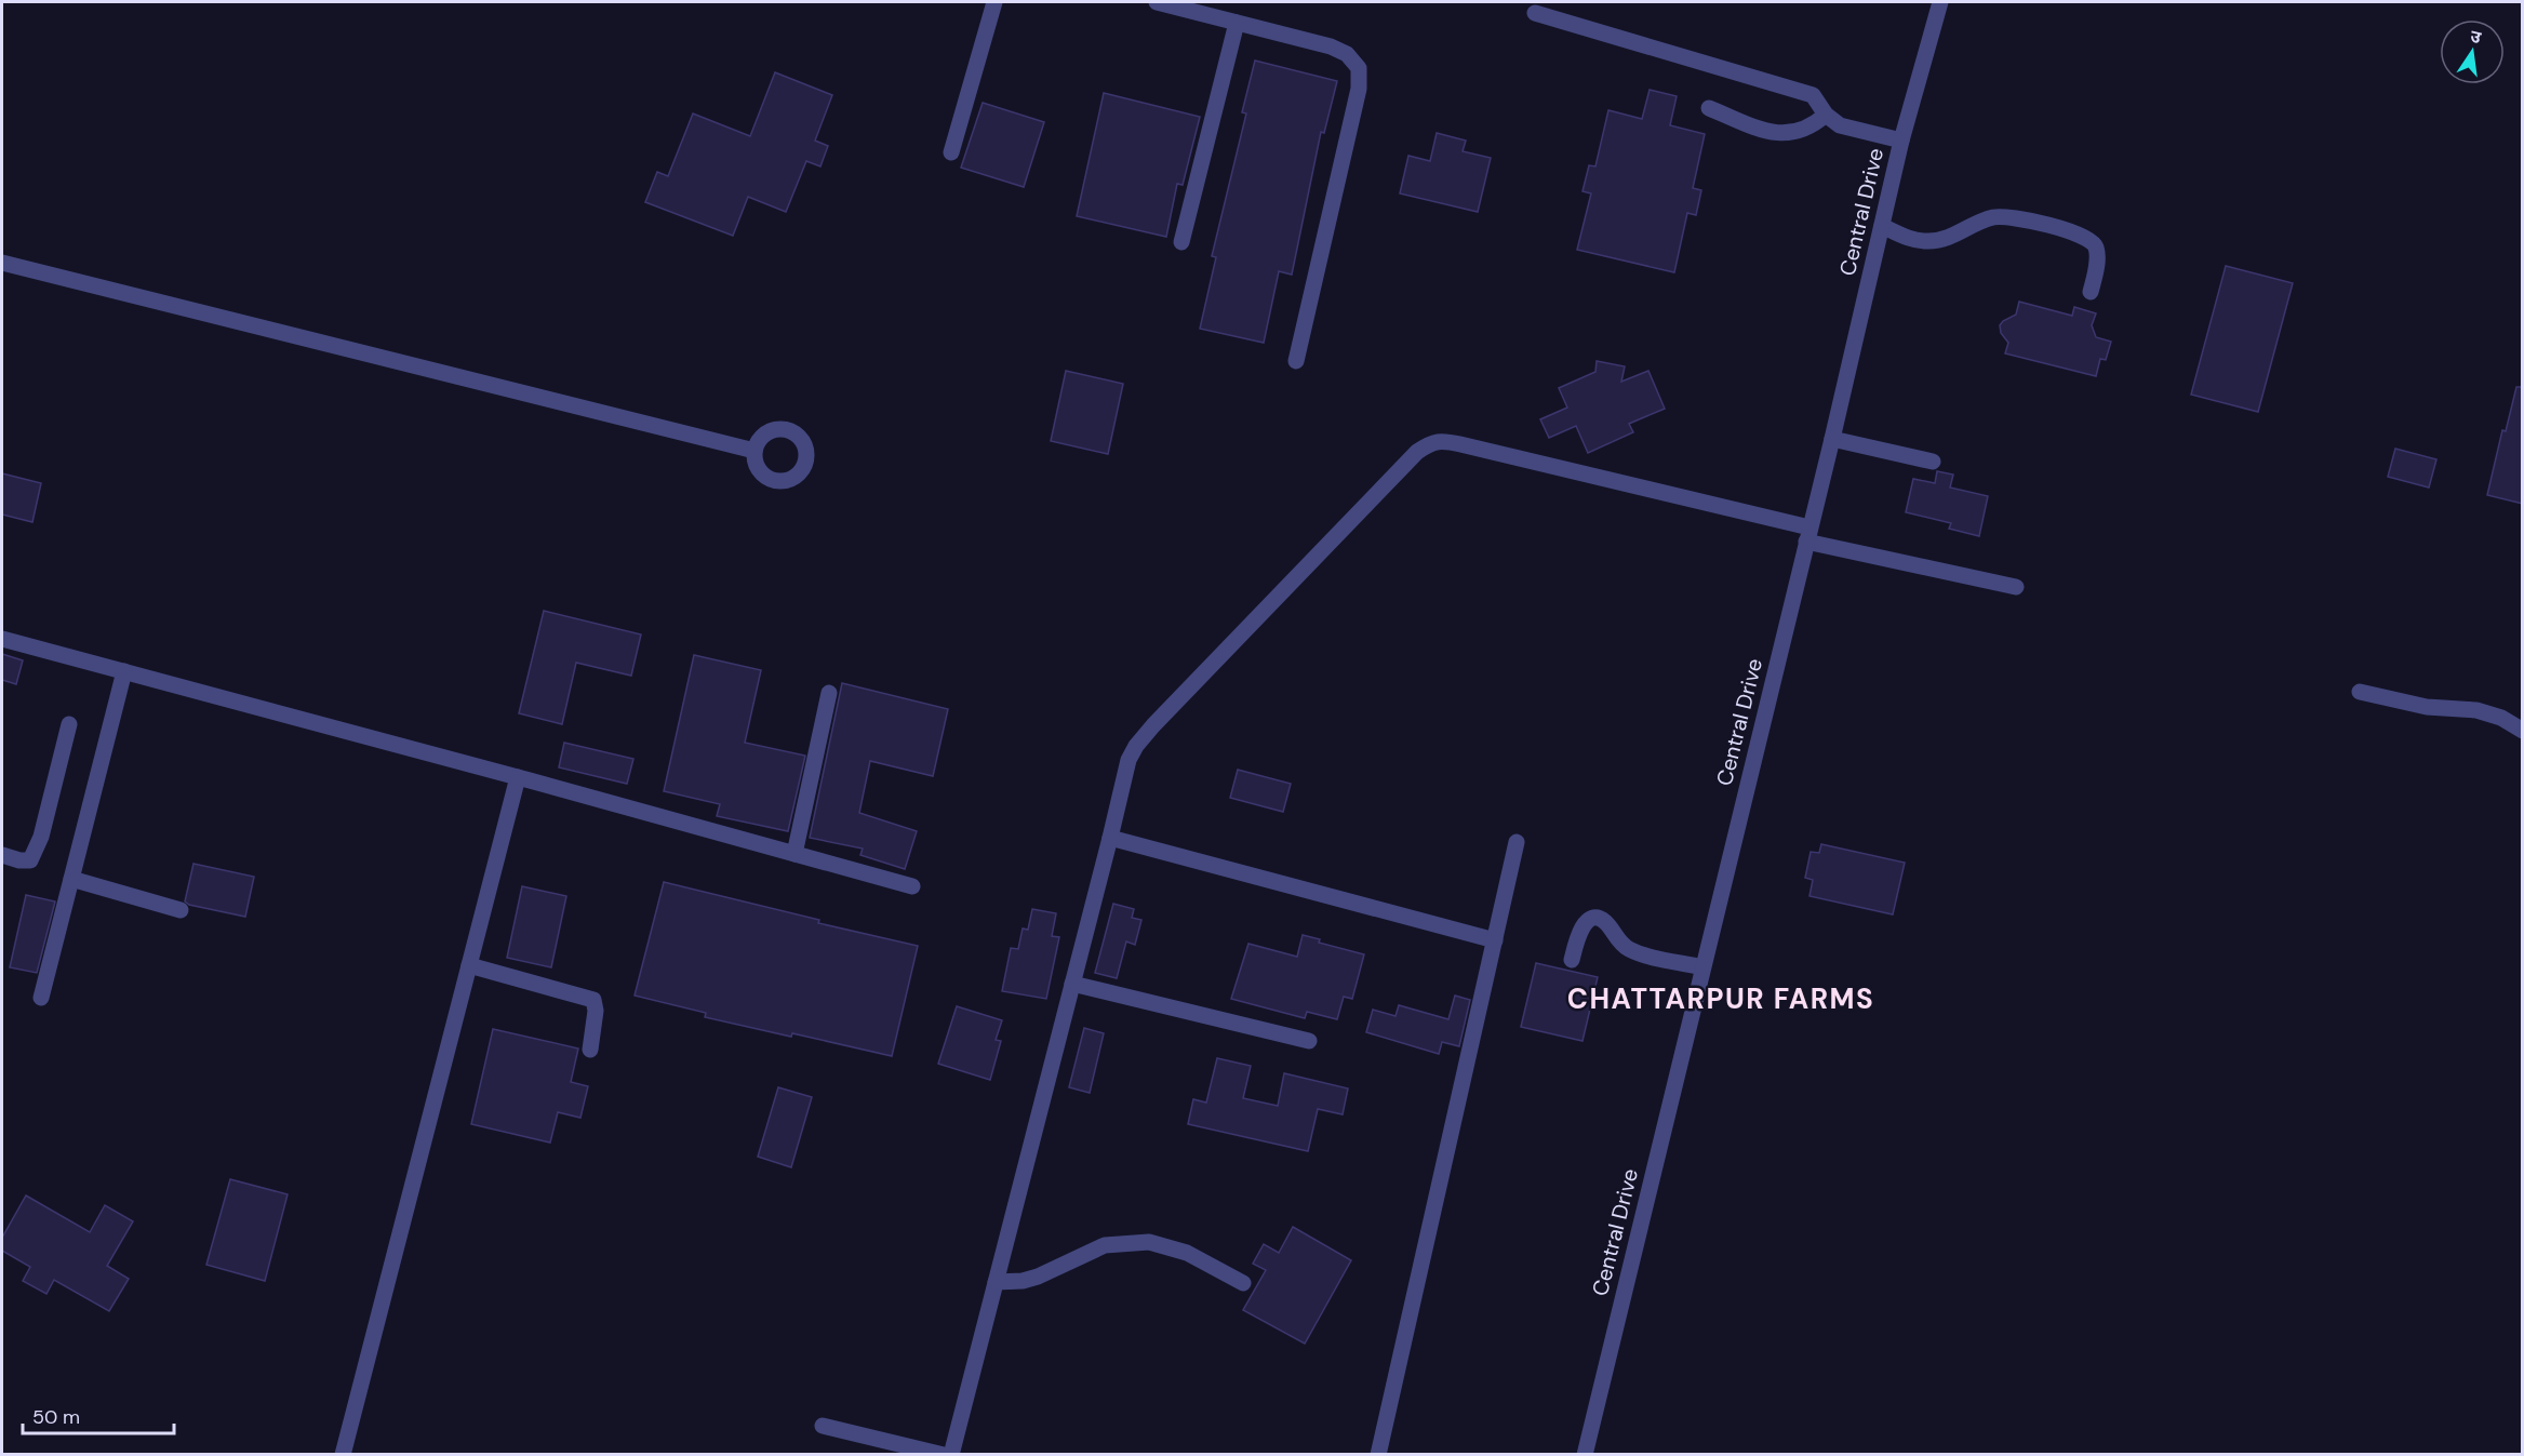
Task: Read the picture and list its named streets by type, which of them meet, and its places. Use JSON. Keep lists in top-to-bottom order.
{
  "streets": {
    "street": ["Central Drive"]
  },
  "districts": ["CHATTARPUR FARMS"],
  "scale_bar": "50 m",
  "north": "top"
}
